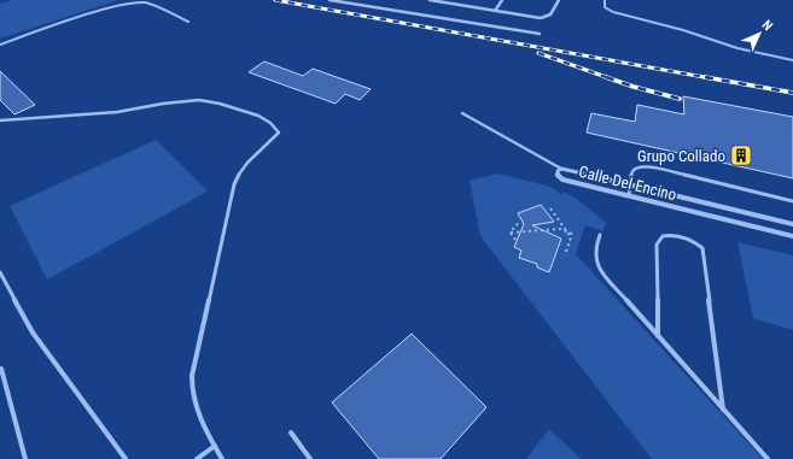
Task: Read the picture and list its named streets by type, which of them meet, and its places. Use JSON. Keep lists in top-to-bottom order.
{
  "streets": {
    "street": ["Calle Del Encino"]
  },
  "places": {
    "building": ["Grupo Collado"]
  },
  "north": "top right"
}
